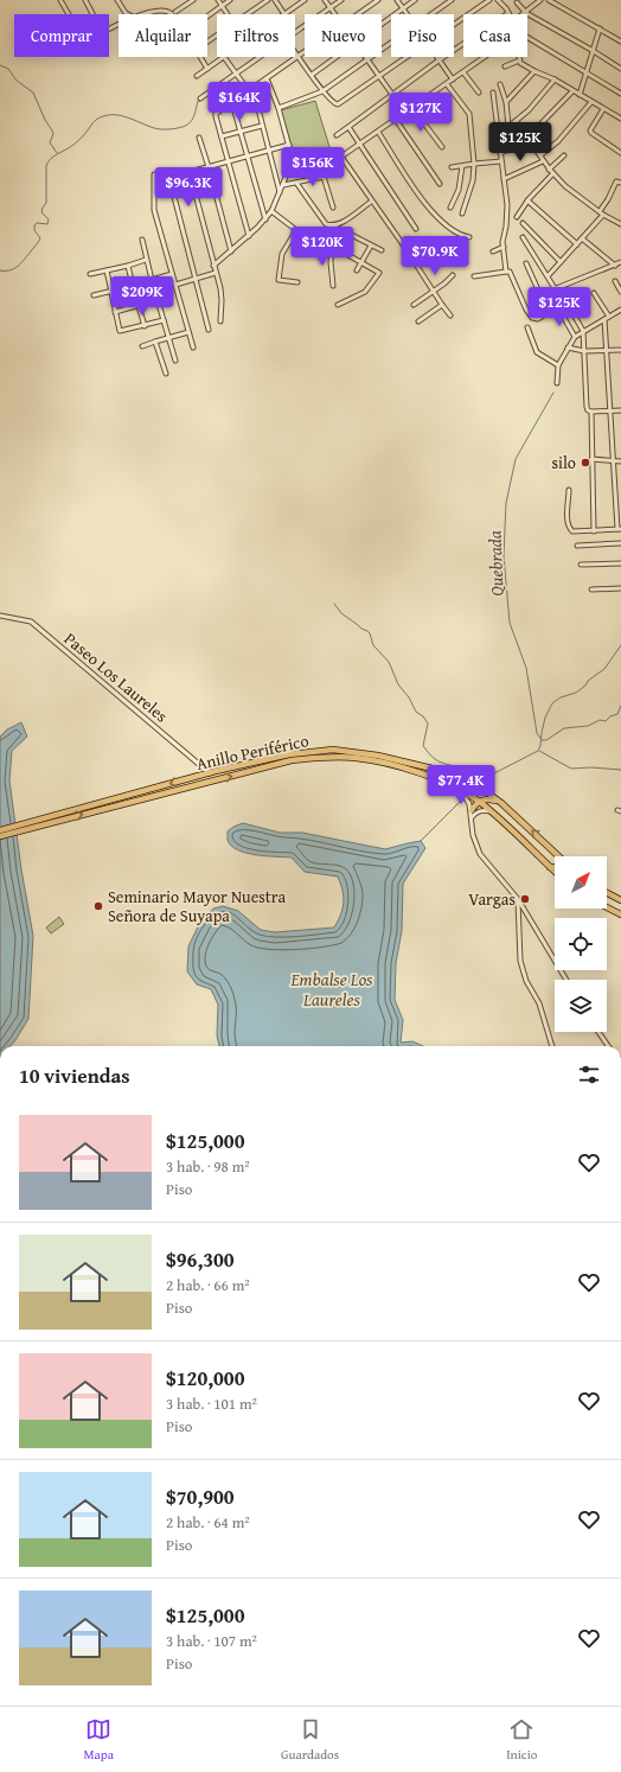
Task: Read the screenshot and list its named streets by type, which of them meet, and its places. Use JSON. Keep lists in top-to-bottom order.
{
  "streets": {
    "highway": ["Anillo Periférico"],
    "street": ["Paseo Los Laureles"]
  },
  "crossings": [
    ["Paseo Los Laureles", "Anillo Periférico"]
  ],
  "water": ["Quebrada", "Embalse Los Laureles"],
  "places": ["silo", "Vargas", "Seminario Mayor Nuestra Señora de Suyapa"],
  "north": "top right",
  "page": {
    "chip": [
      "Comprar",
      "Alquilar",
      "Filtros",
      "Nuevo",
      "Piso",
      "Casa"
    ],
    "price": [
      "$164K",
      "$127K",
      "$125K",
      "$156K",
      "$96.3K",
      "$120K",
      "$70.9K",
      "$209K",
      "$125K",
      "$77.4K"
    ],
    "heading": "10 viviendas",
    "list": [
      {
        "name": "$125,000",
        "note": "3 hab. · 98 m² · Piso"
      },
      {
        "name": "$96,300",
        "note": "2 hab. · 66 m² · Piso"
      },
      {
        "name": "$120,000",
        "note": "3 hab. · 101 m² · Piso"
      },
      {
        "name": "$70,900",
        "note": "2 hab. · 64 m² · Piso"
      },
      {
        "name": "$125,000",
        "note": "3 hab. · 107 m² · Piso"
      }
    ],
    "tabs": ["Mapa", "Guardados", "Inicio"]
  }
}
